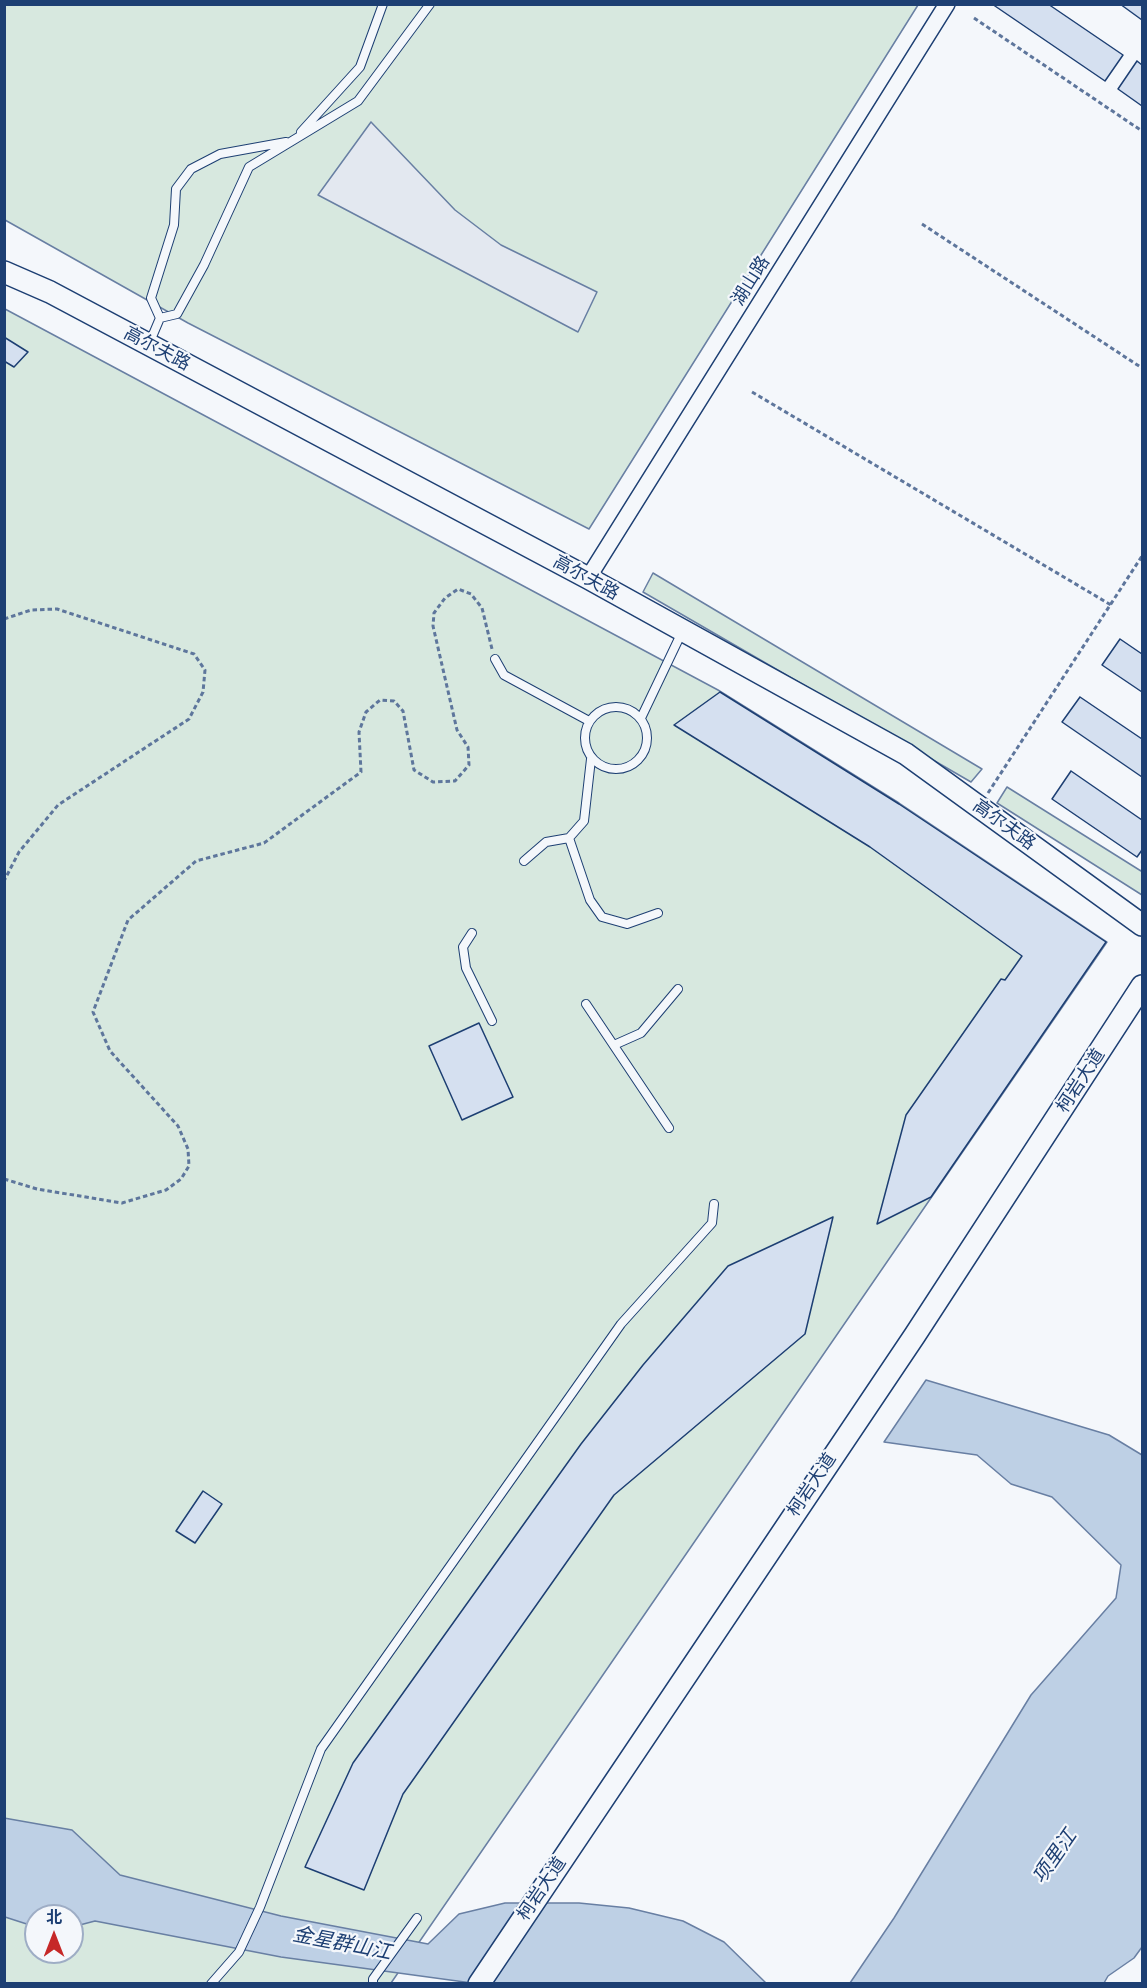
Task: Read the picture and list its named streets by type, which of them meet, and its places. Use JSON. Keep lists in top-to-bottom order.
{
  "streets": {
    "street": ["湖山路", "高尔夫路", "柯岩大道"]
  },
  "crossings": [
    ["湖山路", "高尔夫路"]
  ],
  "water": ["项里江", "金星群山江"],
  "north": "top"
}
